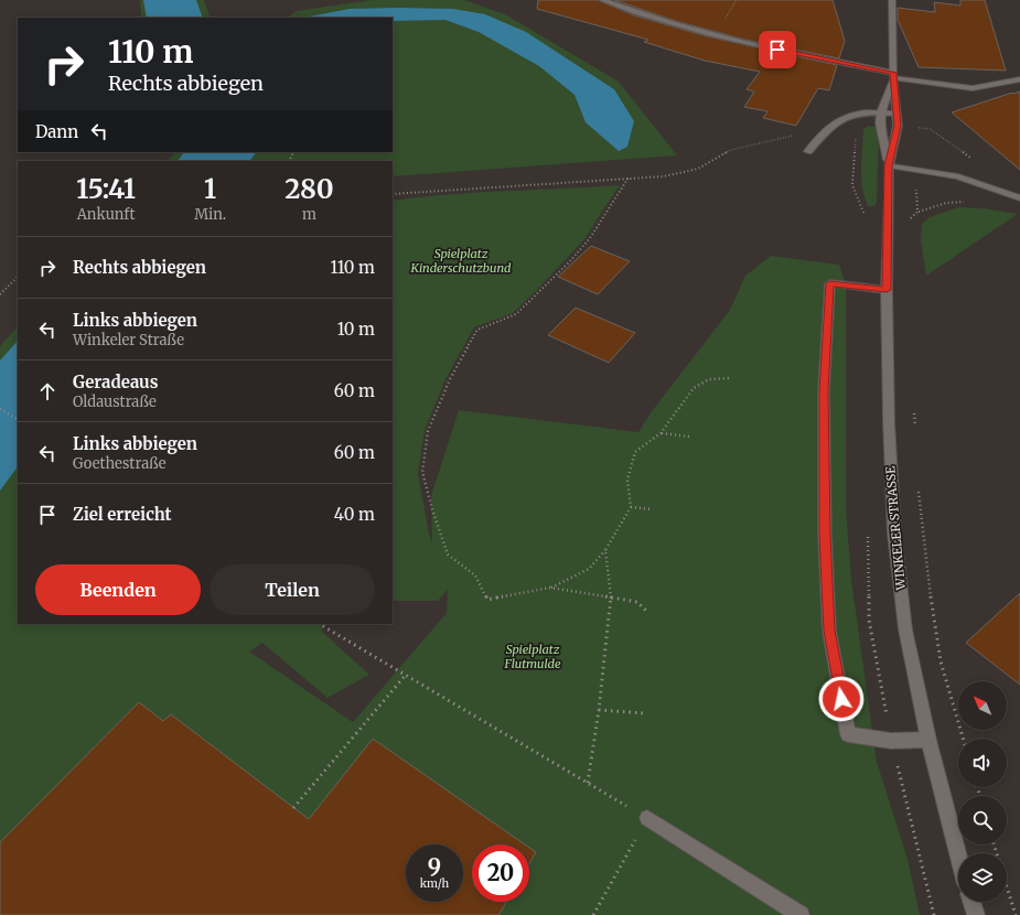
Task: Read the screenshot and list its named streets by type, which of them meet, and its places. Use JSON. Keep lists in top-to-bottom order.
{
  "streets": {
    "street": ["WINKELER STRASSE"]
  },
  "parks": ["Spielplatz Kinderschutzbund", "Spielplatz Flutmulde"],
  "north": "top left",
  "page": {
    "turn": ["110 m", "Rechts abbiegen"],
    "then": "Dann",
    "eta": [
      "15:41",
      "Ankunft",
      "1",
      "Min.",
      "280",
      "m"
    ],
    "list": [
      {
        "name": "Rechts abbiegen",
        "value": "110 m"
      },
      {
        "name": "Links abbiegen",
        "note": "Winkeler Straße",
        "value": "10 m"
      },
      {
        "name": "Geradeaus",
        "note": "Oldaustraße",
        "value": "60 m"
      },
      {
        "name": "Links abbiegen",
        "note": "Goethestraße",
        "value": "60 m"
      },
      {
        "name": "Ziel erreicht",
        "value": "40 m"
      }
    ],
    "buttons": ["Beenden", "Teilen"],
    "speed": "9 km/h",
    "limit": "20"
  }
}
